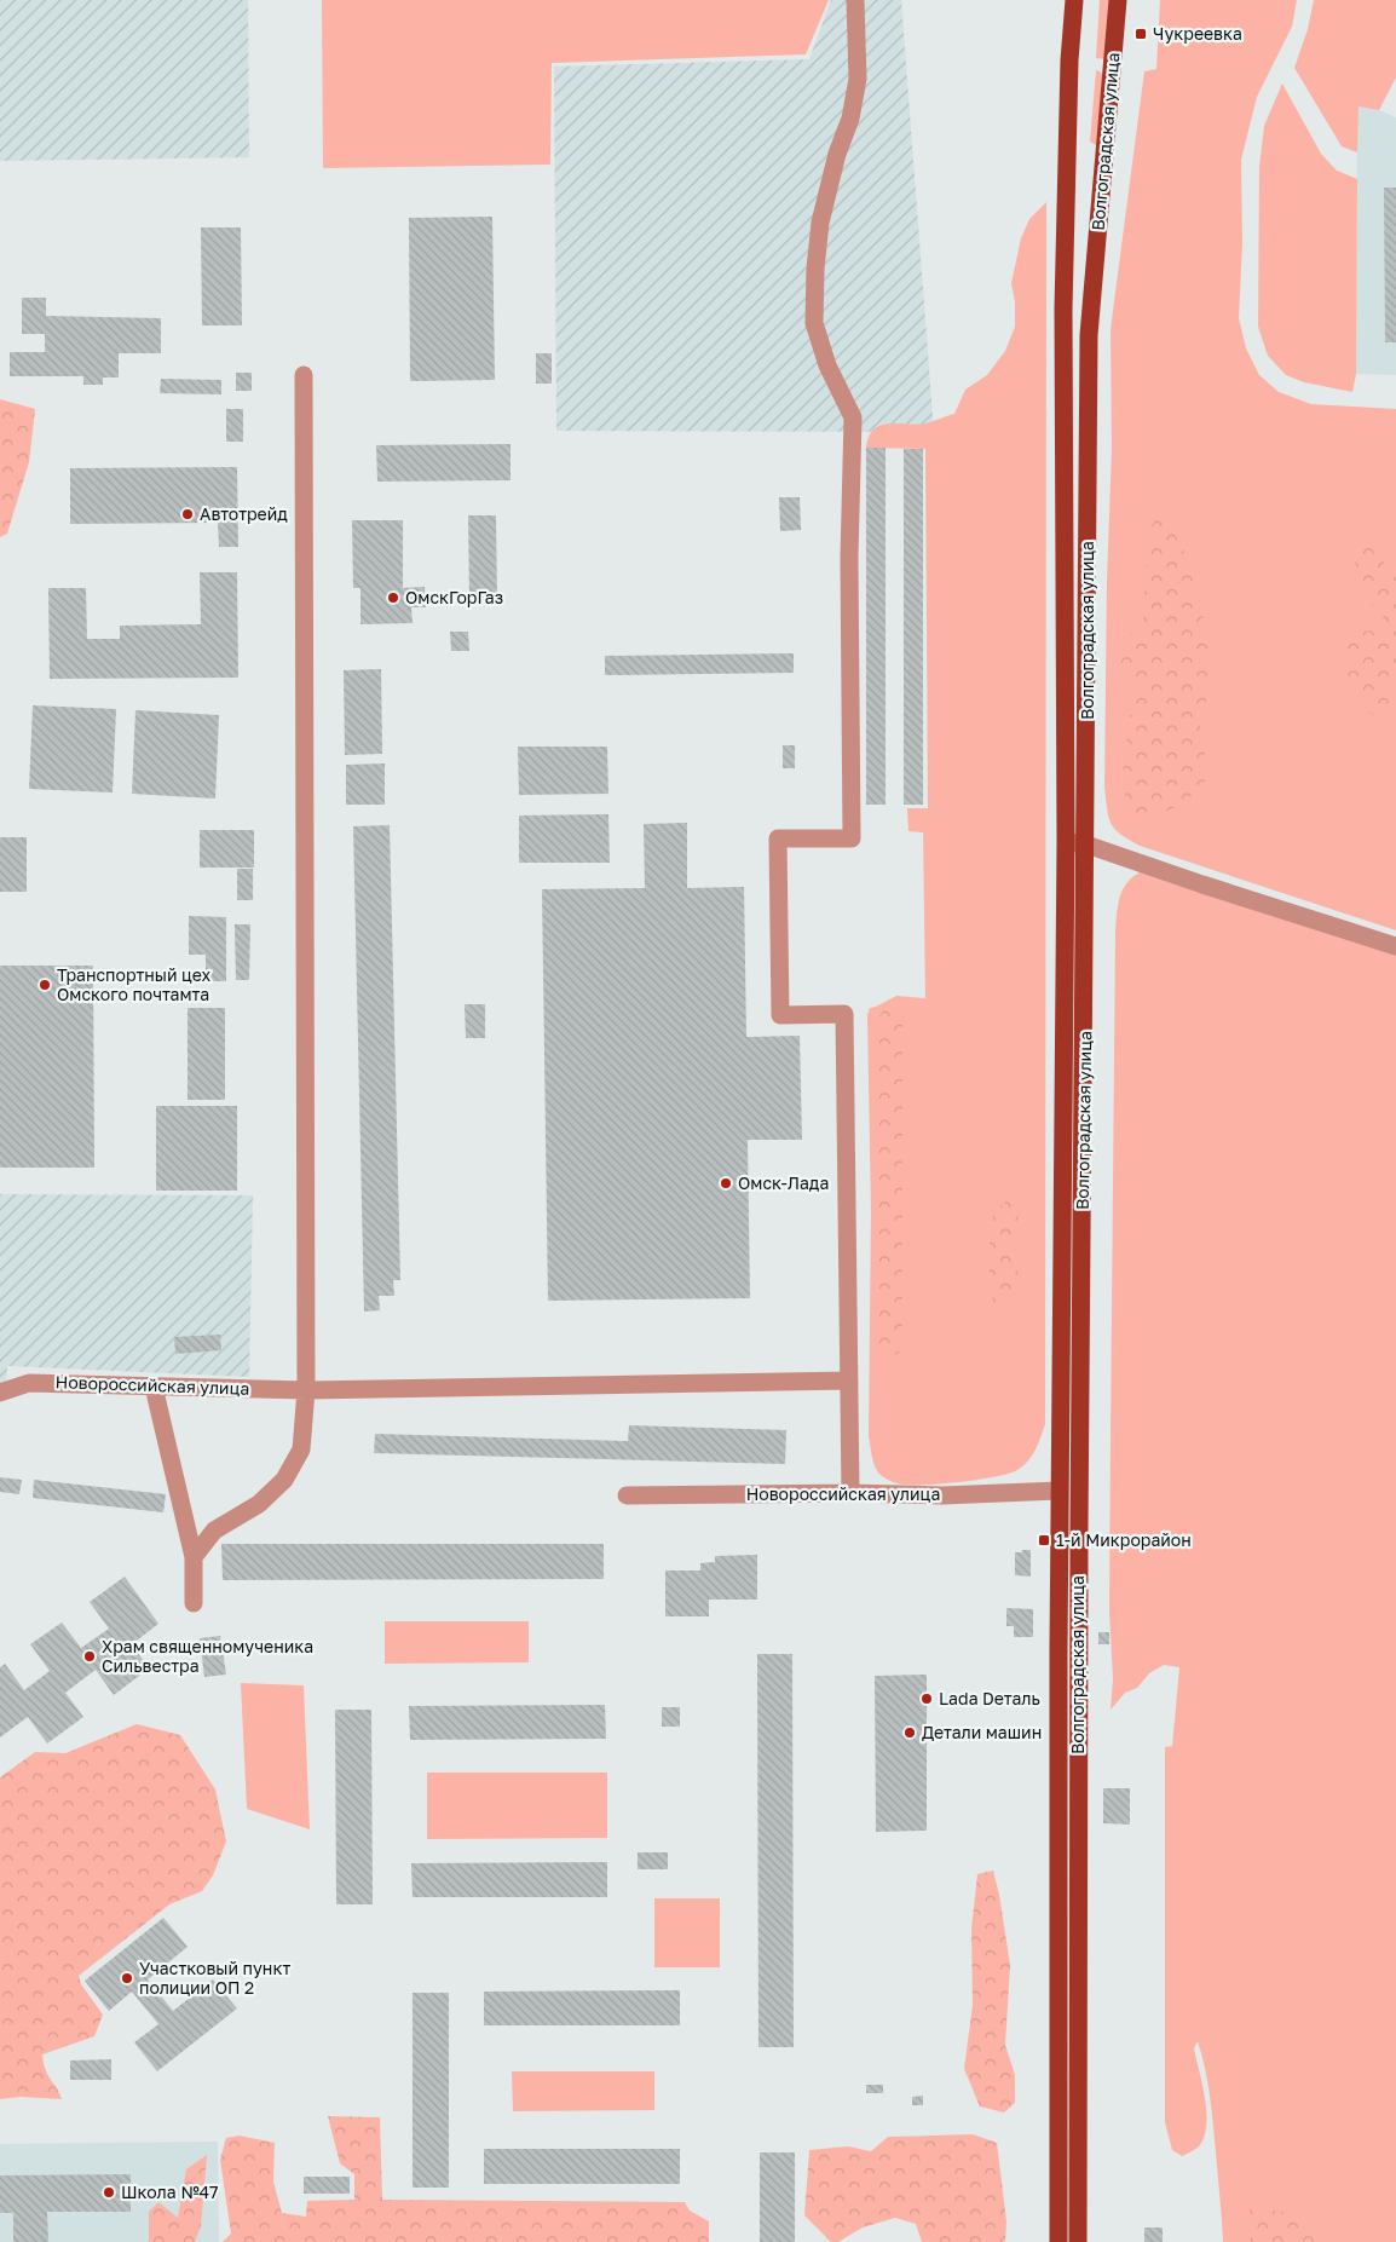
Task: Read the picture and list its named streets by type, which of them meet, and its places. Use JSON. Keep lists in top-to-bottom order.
{
  "streets": {
    "main road": ["Волгоградская улица"],
    "street": ["Новороссийская улица"]
  },
  "crossings": [
    ["Волгоградская улица", "Новороссийская улица"]
  ],
  "places": {
    "transit": ["Чукреевка", "1-й Микрорайон"],
    "other": [
      "Автотрейд",
      "ОмскГорГаз",
      "Транспортный цех Омского почтамта",
      "Омск-Лада",
      "Храм священномученика Сильвестра",
      "Lada Dеталь",
      "Детали машин",
      "Участковый пункт полиции ОП 2",
      "Школа №47"
    ]
  }
}
